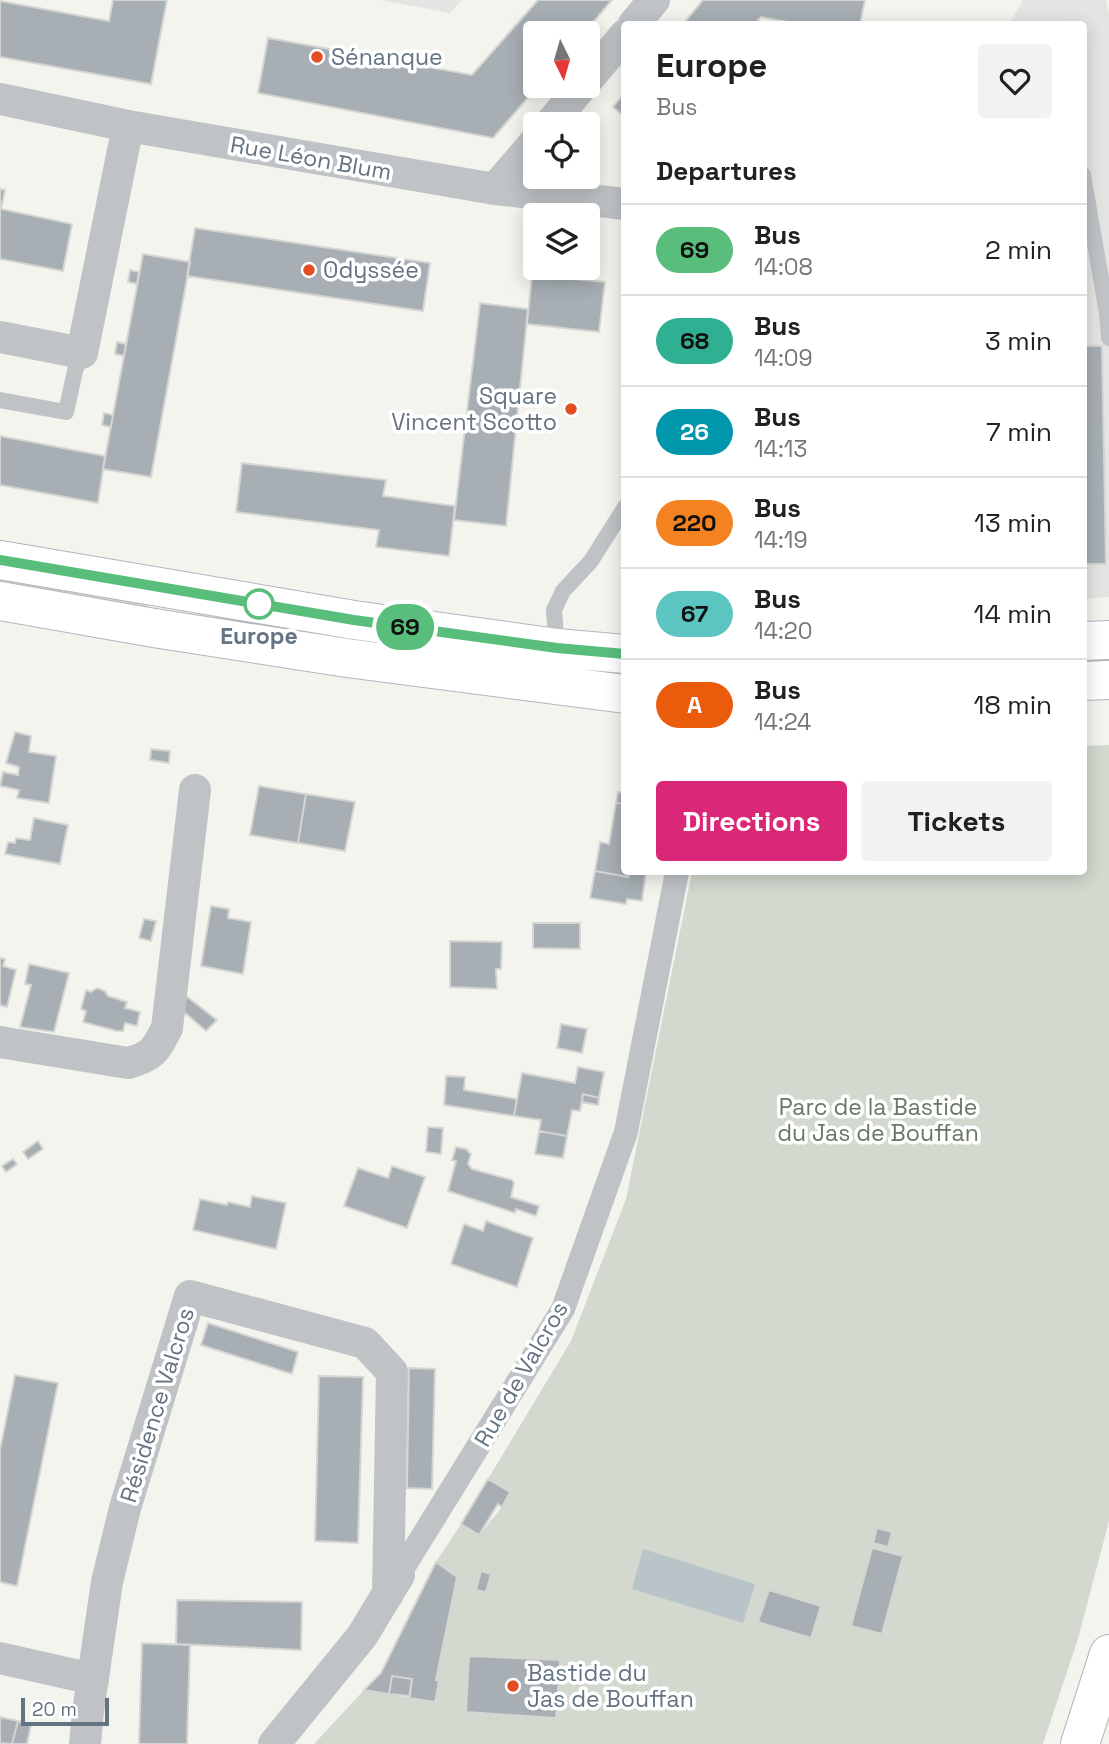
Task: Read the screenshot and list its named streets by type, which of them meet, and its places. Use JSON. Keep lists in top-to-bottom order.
{
  "streets": {
    "street": ["Rue Léon Blum", "Rue de Valcros", "Résidence Valcros"]
  },
  "crossings": [
    ["Rue de Valcros", "Résidence Valcros"]
  ],
  "parks": ["Parc de la Bastide du Jas de Bouffan"],
  "places": [
    "Sénanque",
    "Odyssée",
    "Square Vincent Scotto",
    "Europe",
    "Bastide du Jas de Bouffan"
  ],
  "lines": ["bus line 69"],
  "scale_bar": "20 m",
  "north": "bottom",
  "page": {
    "on_map": "69",
    "heading": [
      ["Europe", "Bus"],
      "Departures"
    ],
    "list": [
      {
        "mark": "69",
        "name": "Bus",
        "note": "14:08",
        "value": "2 min"
      },
      {
        "mark": "68",
        "name": "Bus",
        "note": "14:09",
        "value": "3 min"
      },
      {
        "mark": "26",
        "name": "Bus",
        "note": "14:13",
        "value": "7 min"
      },
      {
        "mark": "220",
        "name": "Bus",
        "note": "14:19",
        "value": "13 min"
      },
      {
        "mark": "67",
        "name": "Bus",
        "note": "14:20",
        "value": "14 min"
      },
      {
        "mark": "A",
        "name": "Bus",
        "note": "14:24",
        "value": "18 min"
      }
    ],
    "buttons": ["Directions", "Tickets"],
    "scale": "20 m"
  }
}
